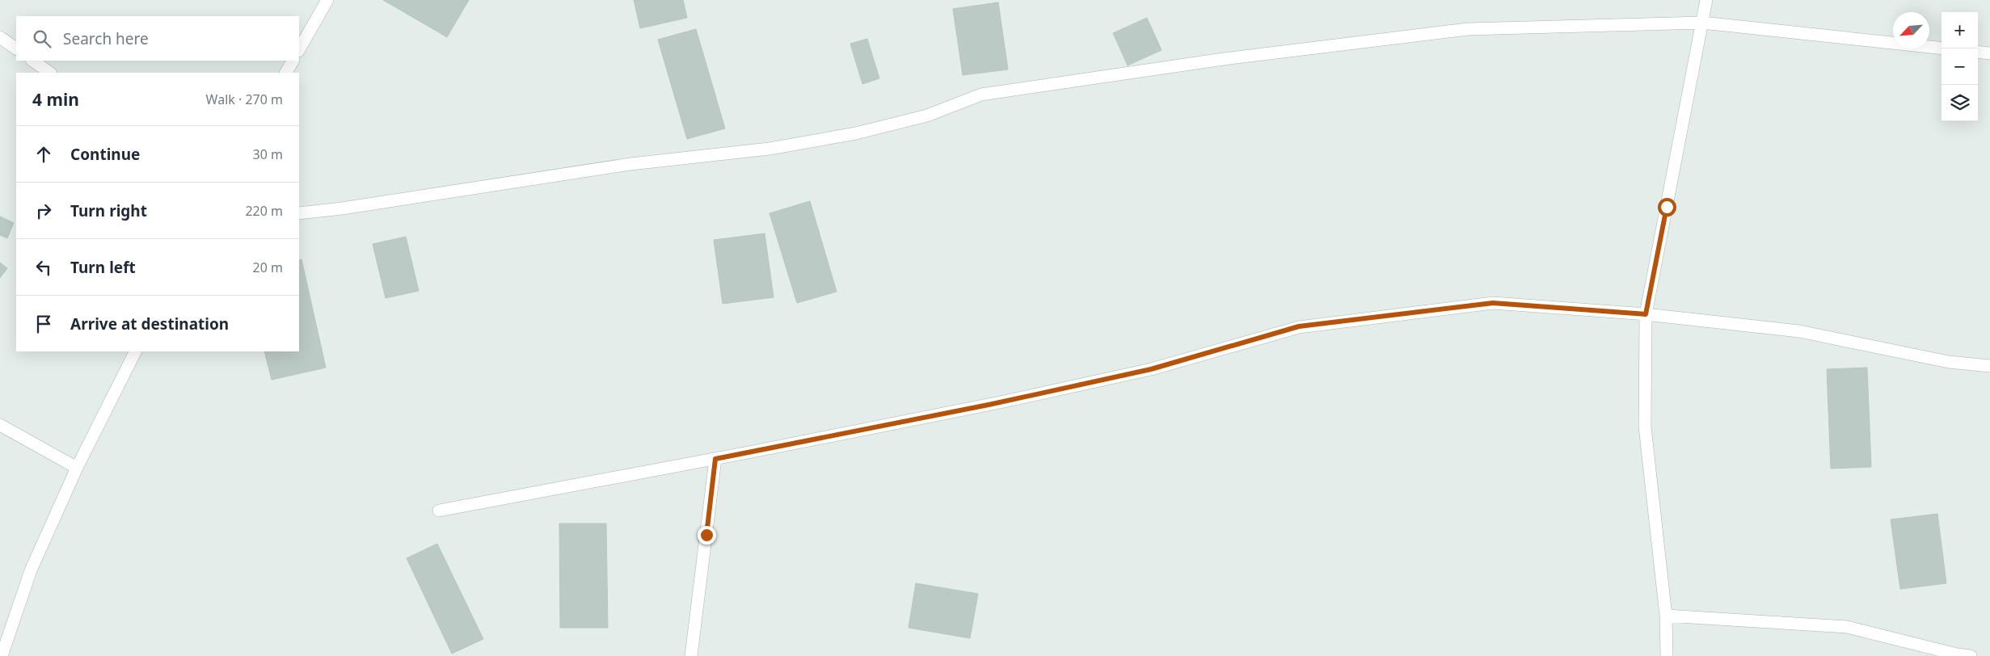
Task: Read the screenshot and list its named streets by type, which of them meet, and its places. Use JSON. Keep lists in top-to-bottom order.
{
  "north": "bottom left",
  "page": {
    "map_buttons": ["+", "−"],
    "search": "Search here",
    "heading": ["4 min", "Walk · 270 m"],
    "list": [
      ["Continue", "30 m"],
      ["Turn right", "220 m"],
      ["Turn left", "20 m"],
      "Arrive at destination"
    ]
  }
}
